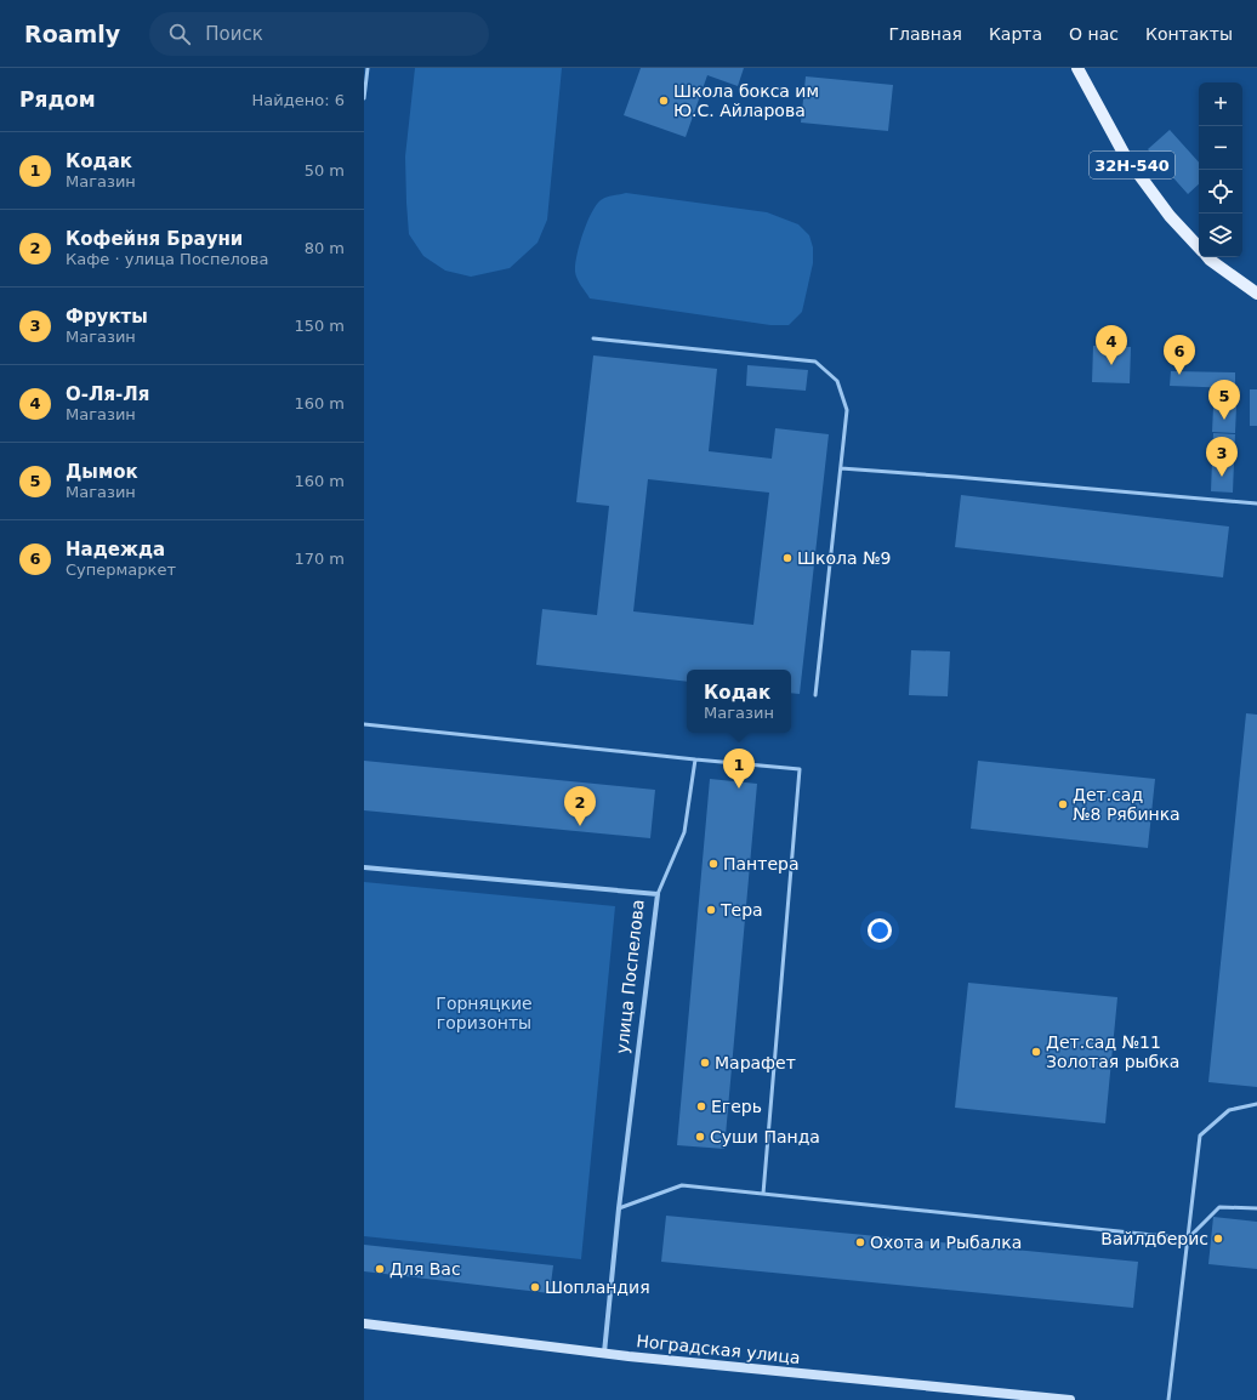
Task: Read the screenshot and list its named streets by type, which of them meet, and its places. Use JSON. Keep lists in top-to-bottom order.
{
  "streets": {
    "main road": ["32Н-540"],
    "street": ["улица Поспелова", "Ноградская улица"]
  },
  "crossings": [
    ["улица Поспелова", "Ноградская улица"]
  ],
  "parks": ["Горняцкие горизонты"],
  "places": [
    "Школа бокса им Ю.С. Айларова",
    "Школа №9",
    "Дет.сад №8 Рябинка",
    "Пантера",
    "Тера",
    "Дет.сад №11 Золотая рыбка",
    "Марафет",
    "Егерь",
    "Суши Панда",
    "Вайлдберис",
    "Охота и Рыбалка",
    "Для Вас",
    "Шопландия"
  ],
  "page": {
    "header": "Roamly",
    "search": "Поиск",
    "nav": [
      "Главная",
      "Карта",
      "О нас",
      "Контакты"
    ],
    "heading": ["Рядом", "Найдено: 6"],
    "map_buttons": ["+", "−"],
    "list": [
      {
        "mark": "1",
        "name": "Кодак",
        "note": "Магазин",
        "value": "50 m"
      },
      {
        "mark": "2",
        "name": "Кофейня Брауни",
        "note": "Кафе · улица Поспелова",
        "value": "80 m"
      },
      {
        "mark": "3",
        "name": "Фрукты",
        "note": "Магазин",
        "value": "150 m"
      },
      {
        "mark": "4",
        "name": "О-Ля-Ля",
        "note": "Магазин",
        "value": "160 m"
      },
      {
        "mark": "5",
        "name": "Дымок",
        "note": "Магазин",
        "value": "160 m"
      },
      {
        "mark": "6",
        "name": "Надежда",
        "note": "Супермаркет",
        "value": "170 m"
      }
    ],
    "pins": [
      "4",
      "6",
      "5",
      "3",
      "1",
      "2"
    ],
    "popup": ["Кодак", "Магазин"]
  }
}
